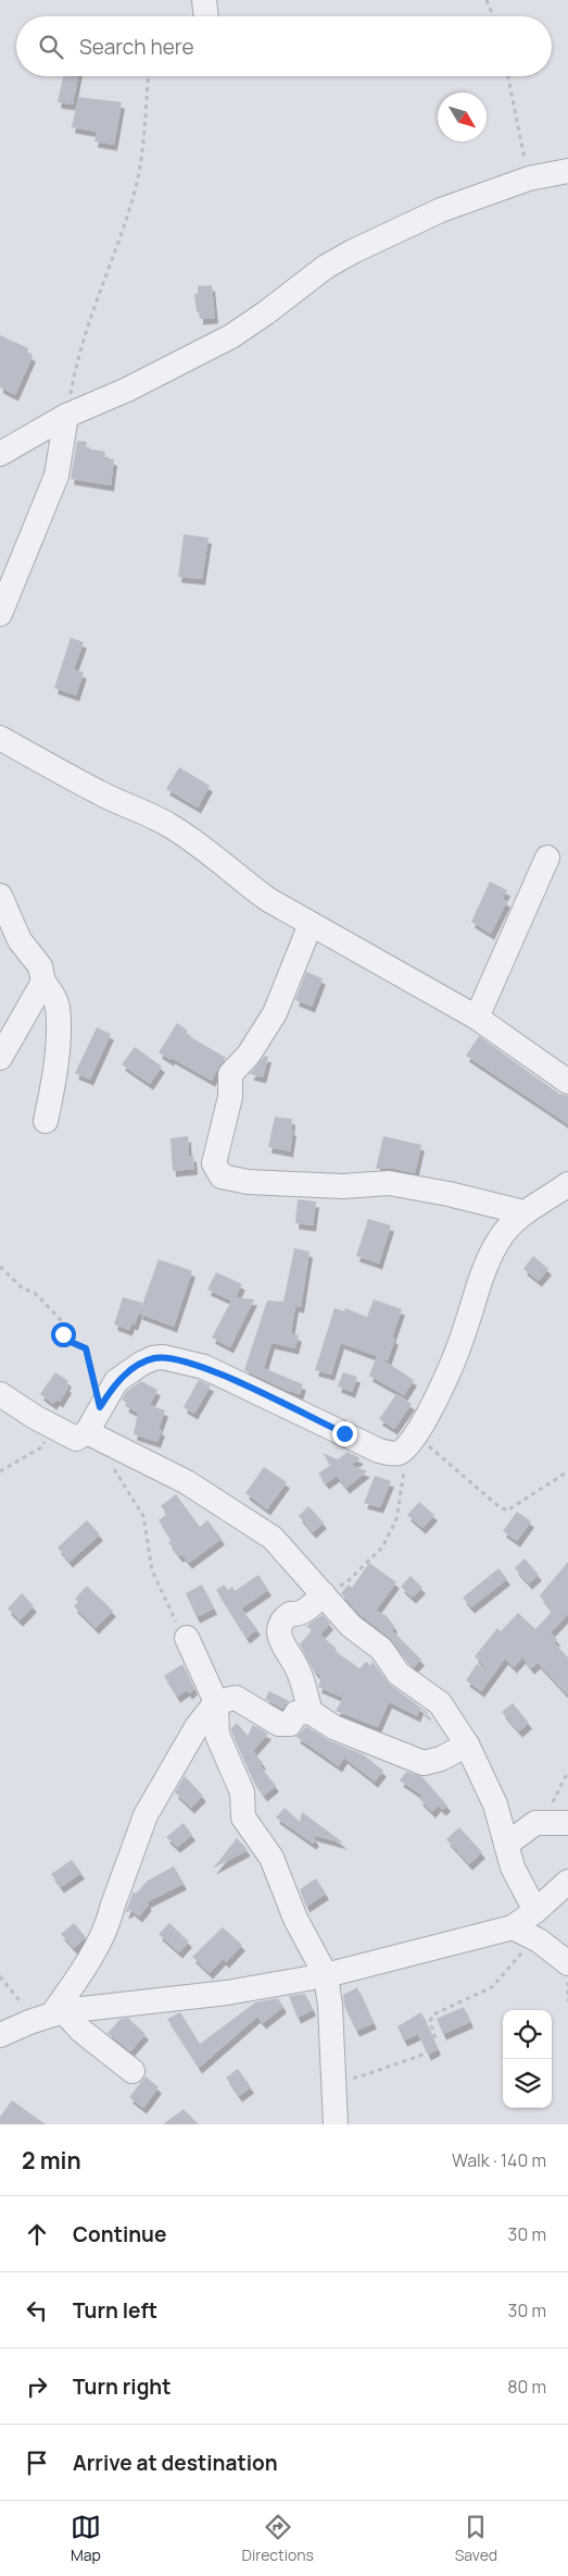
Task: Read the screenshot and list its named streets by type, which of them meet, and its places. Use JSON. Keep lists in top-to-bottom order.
{
  "north": "bottom right",
  "page": {
    "search": "Search here",
    "heading": ["2 min", "Walk · 140 m"],
    "list": [
      ["Continue", "30 m"],
      ["Turn left", "30 m"],
      ["Turn right", "80 m"],
      "Arrive at destination"
    ],
    "nav": ["Map", "Directions", "Saved"]
  }
}
